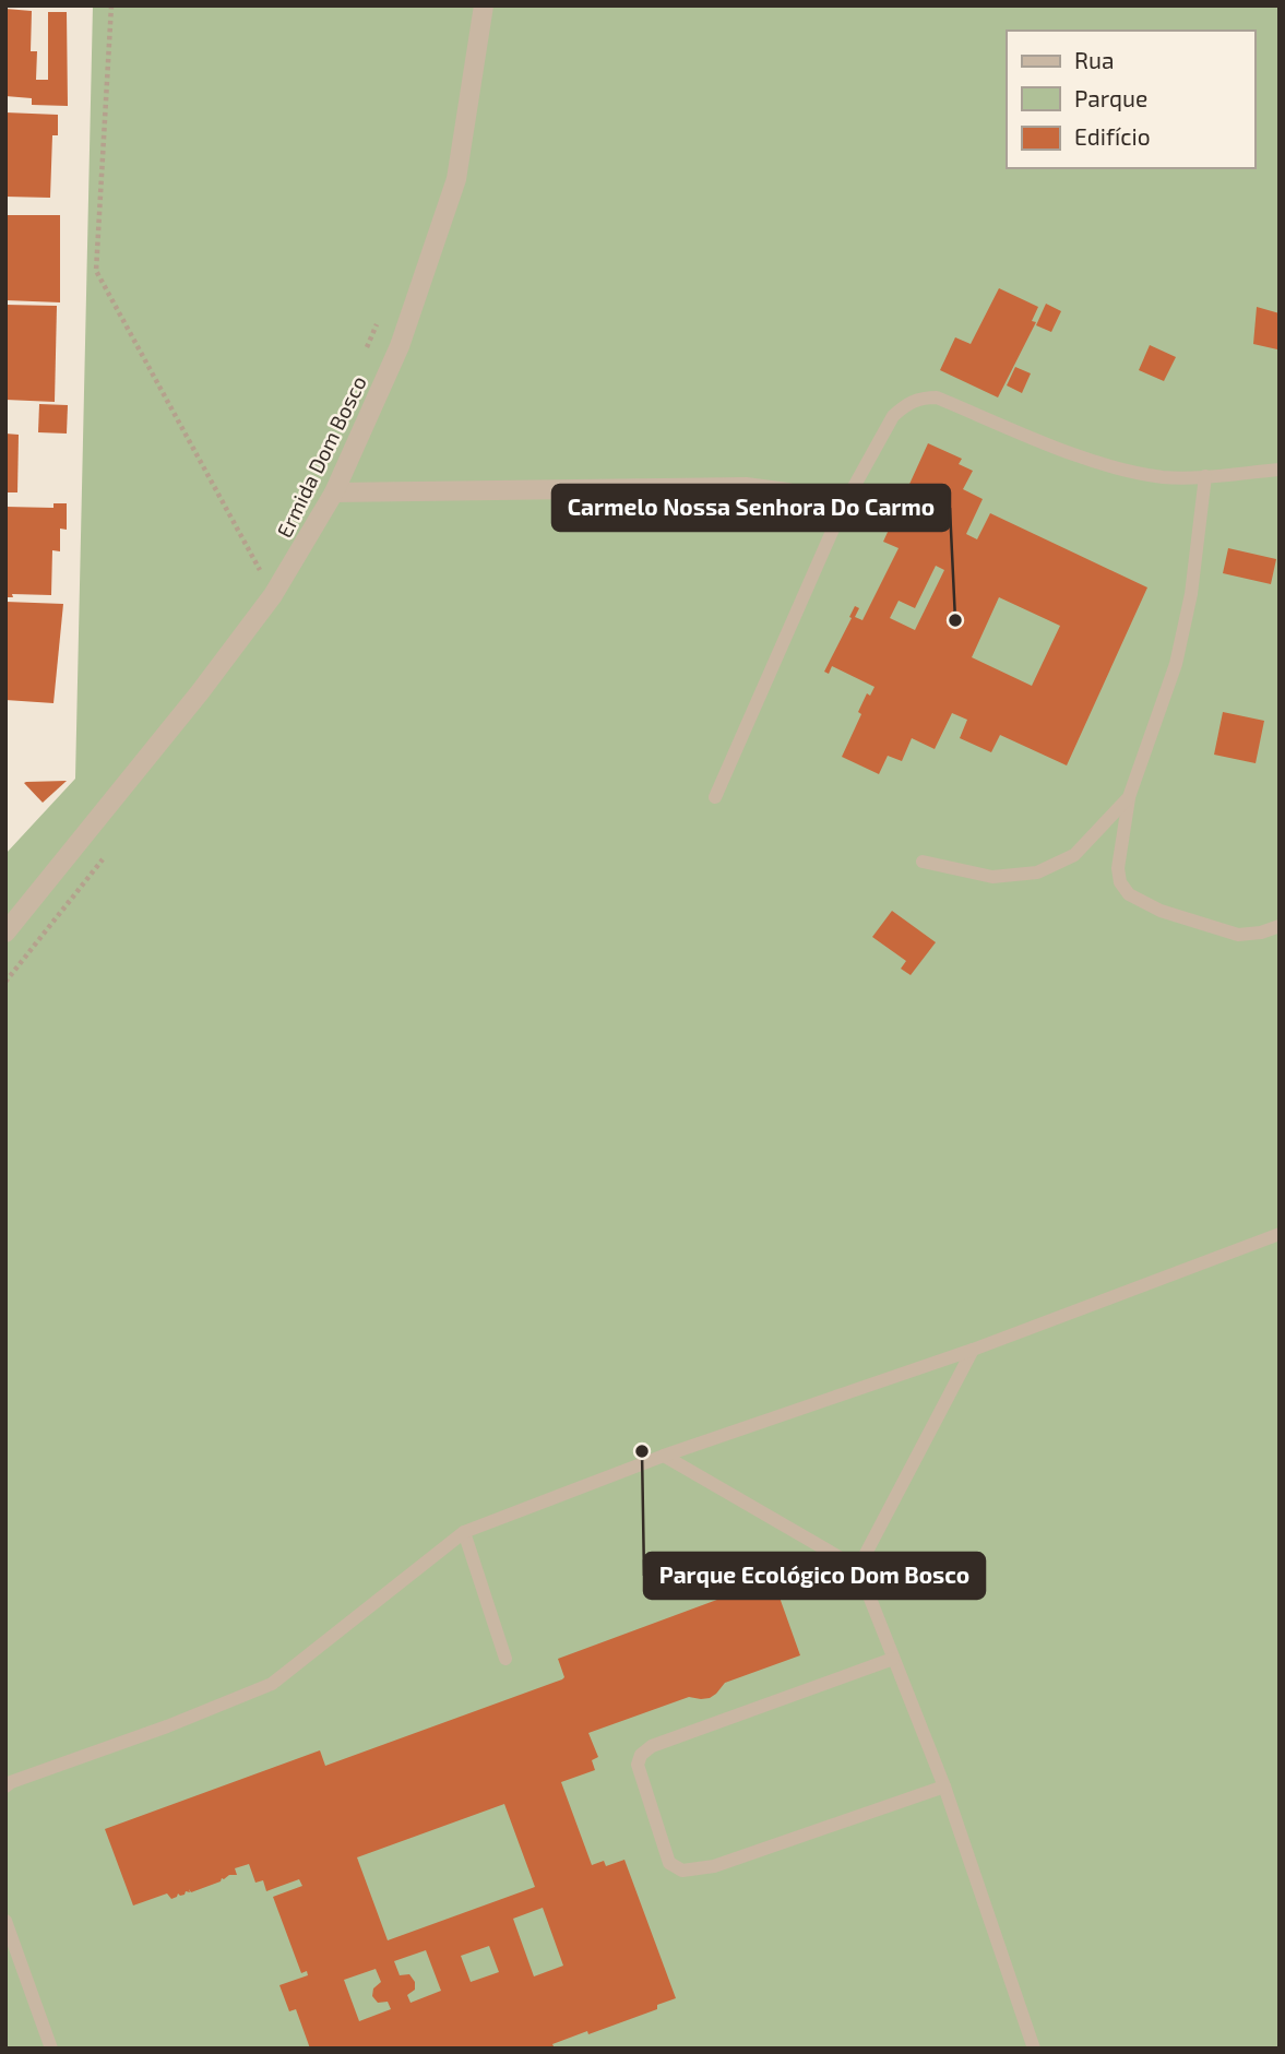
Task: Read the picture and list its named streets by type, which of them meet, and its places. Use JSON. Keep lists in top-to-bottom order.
{
  "streets": {
    "street": ["Ermida Dom Bosco"]
  },
  "places": ["Carmelo Nossa Senhora Do Carmo", "Parque Ecológico Dom Bosco"],
  "legend": ["Rua", "Parque", "Edifício"]
}
